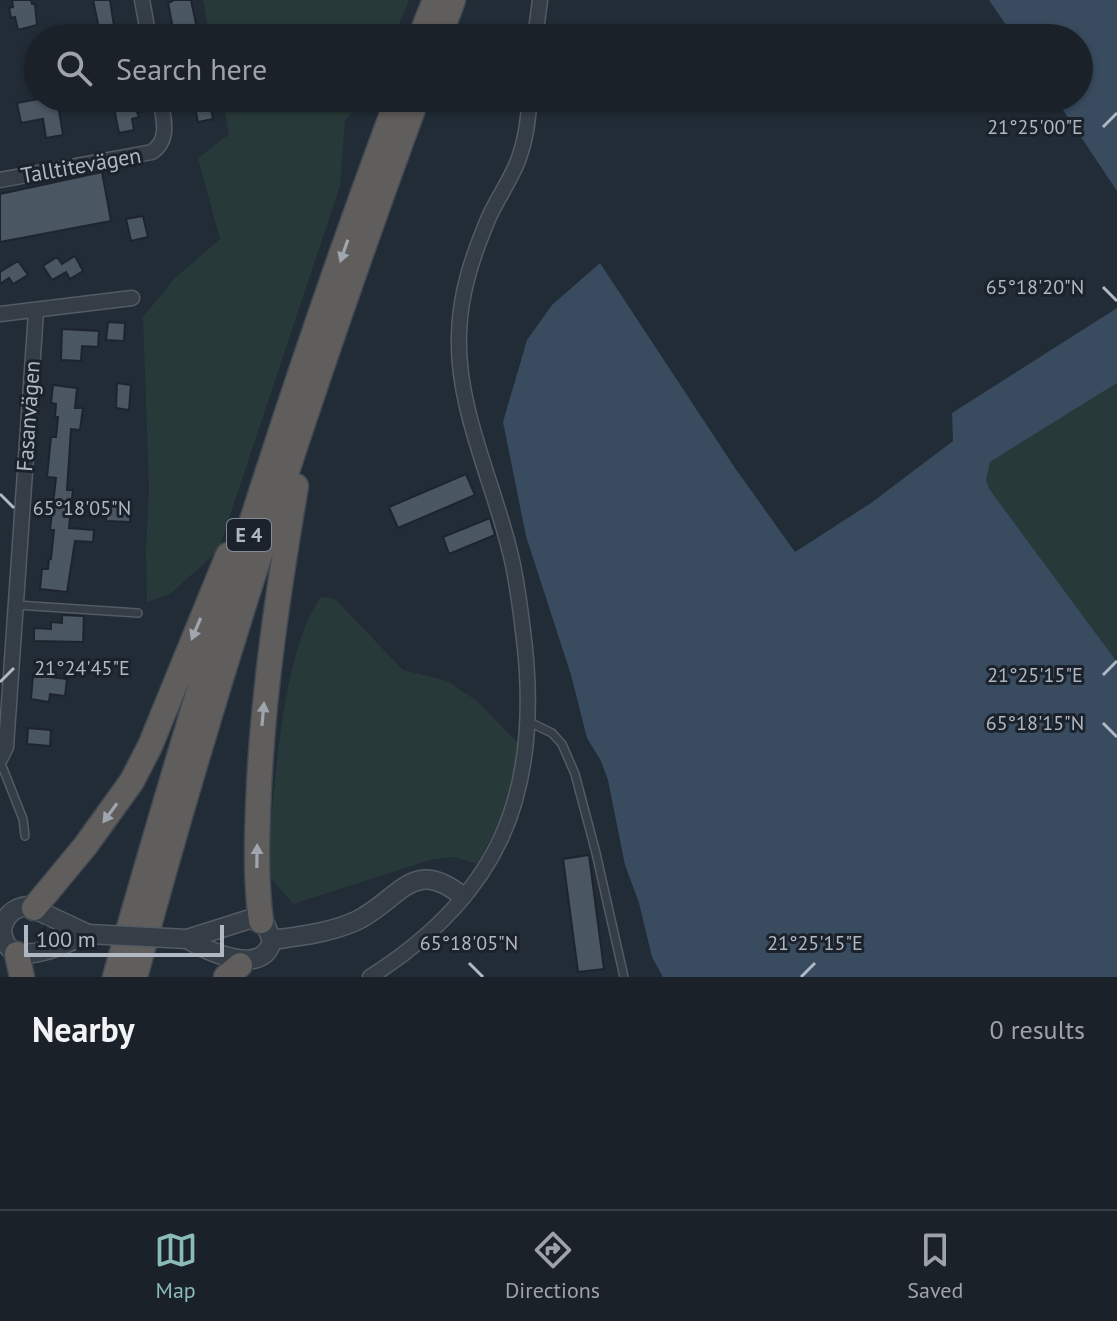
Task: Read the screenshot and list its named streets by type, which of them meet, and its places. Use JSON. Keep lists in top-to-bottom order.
{
  "streets": {
    "highway": ["E 4"],
    "street": ["Talltitevägen", "Fasanvägen"]
  },
  "scale_bar": "100 m",
  "page": {
    "search": "Search here",
    "scale": "100 m",
    "heading": ["Nearby", "0 results"],
    "nav": ["Map", "Directions", "Saved"]
  },
  "coordinates": [
    "21°25'00\"E",
    "65°18'20\"N",
    "65°18'05\"N",
    "21°24'45\"E",
    "21°25'15\"E",
    "65°18'15\"N"
  ]
}
